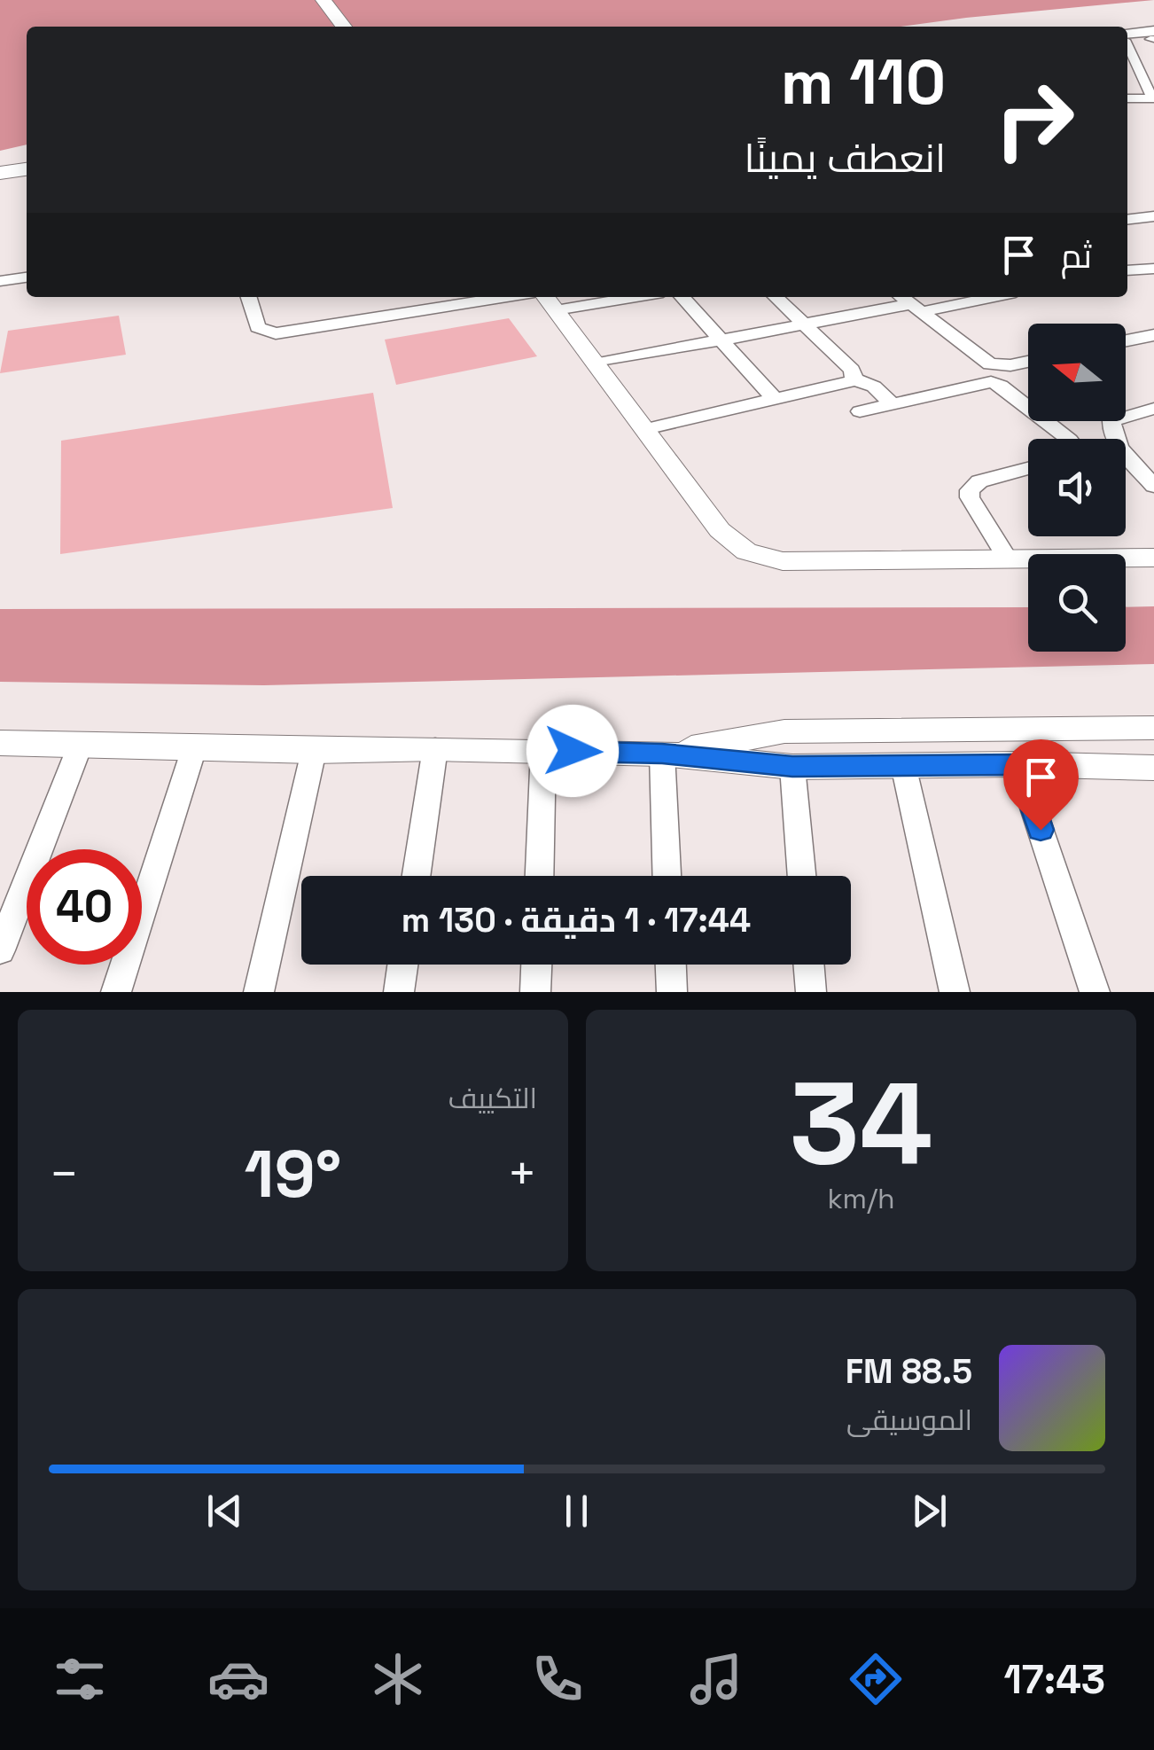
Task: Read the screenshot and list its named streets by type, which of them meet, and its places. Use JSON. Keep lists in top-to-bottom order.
{
  "north": "left",
  "page": {
    "turn": ["110 m", "انعطف يمينًا"],
    "then": "ثم",
    "limit": "40",
    "trip": "17:44 · 1 دقيقة · 130 m",
    "tile": [
      ["34", "km/h"],
      "التكييف"
    ],
    "heat": ["−", "19°", "+"],
    "song": ["88.5 FM", "الموسيقى"],
    "tabs": "17:43"
  }
}
